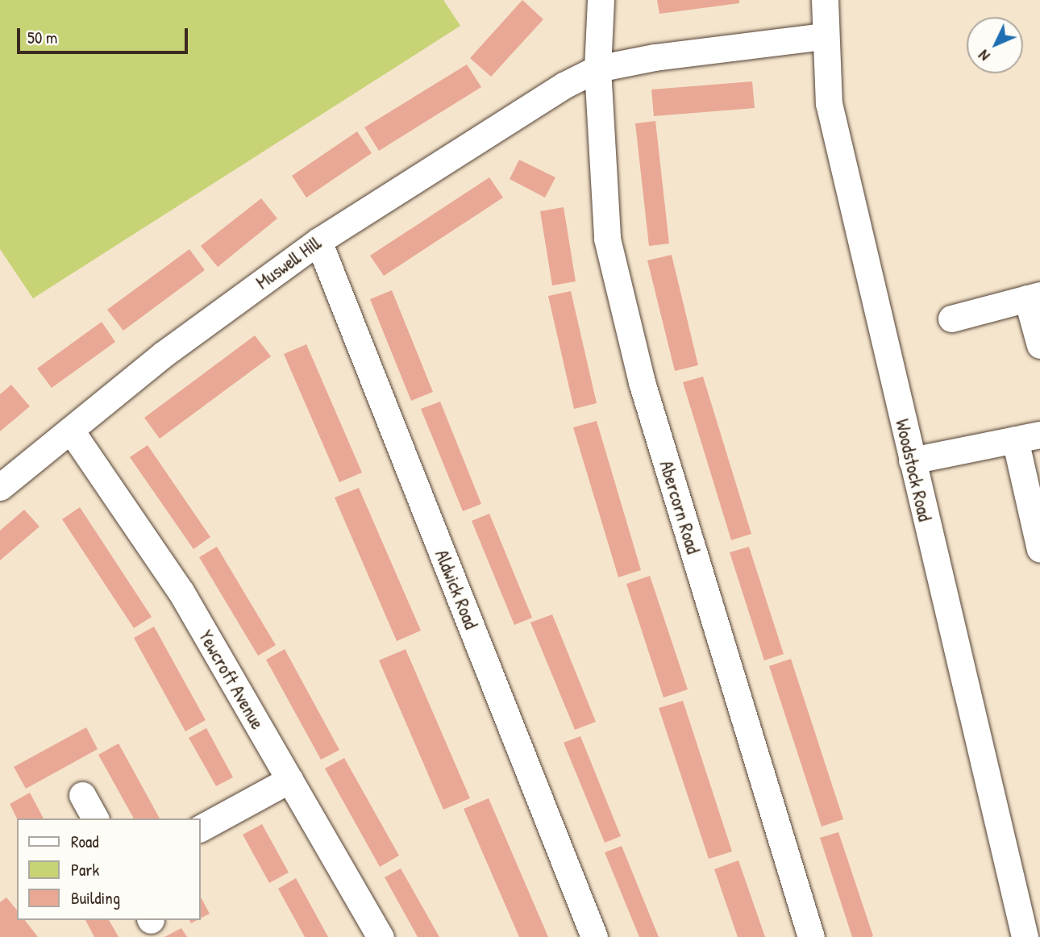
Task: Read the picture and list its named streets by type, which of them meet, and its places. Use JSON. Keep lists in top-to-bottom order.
{
  "streets": {
    "street": [
      "Muswell Hill",
      "Woodstock Road",
      "Abercorn Road",
      "Aldwick Road",
      "Yewcroft Avenue"
    ]
  },
  "crossings": [
    ["Muswell Hill", "Woodstock Road"],
    ["Muswell Hill", "Abercorn Road"],
    ["Muswell Hill", "Aldwick Road"],
    ["Muswell Hill", "Yewcroft Avenue"]
  ],
  "legend": ["Road", "Park", "Building"],
  "scale_bar": "50 m",
  "north": "bottom left"
}
